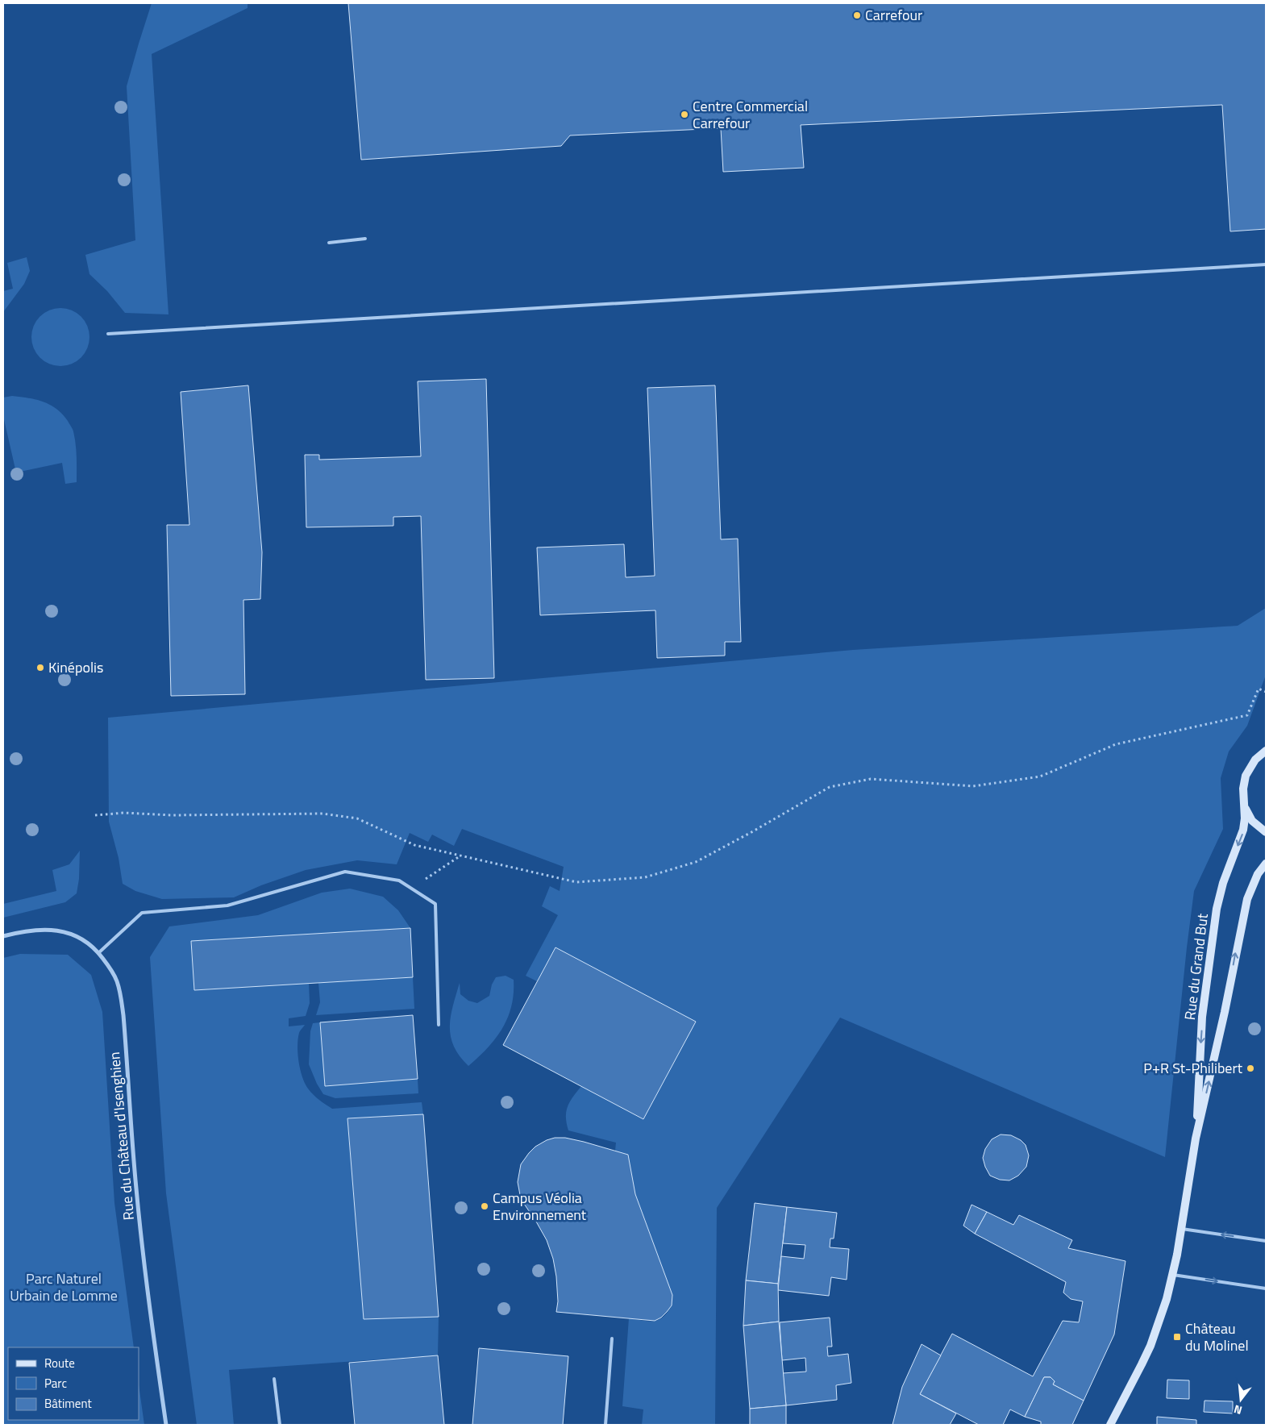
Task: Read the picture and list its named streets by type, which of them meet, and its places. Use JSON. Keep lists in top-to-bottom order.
{
  "streets": {
    "main road": ["Rue du Grand But"],
    "street": ["Rue du Château d'Isenghien"]
  },
  "parks": ["Parc Naturel Urbain de Lomme"],
  "places": {
    "other": [
      "Carrefour",
      "Centre Commercial Carrefour",
      "Kinépolis",
      "P+R St-Philibert",
      "Campus Véolia Environnement"
    ],
    "transit": ["Château du Molinel"]
  },
  "legend": ["Route", "Parc", "Bâtiment"],
  "north": "bottom"
}
